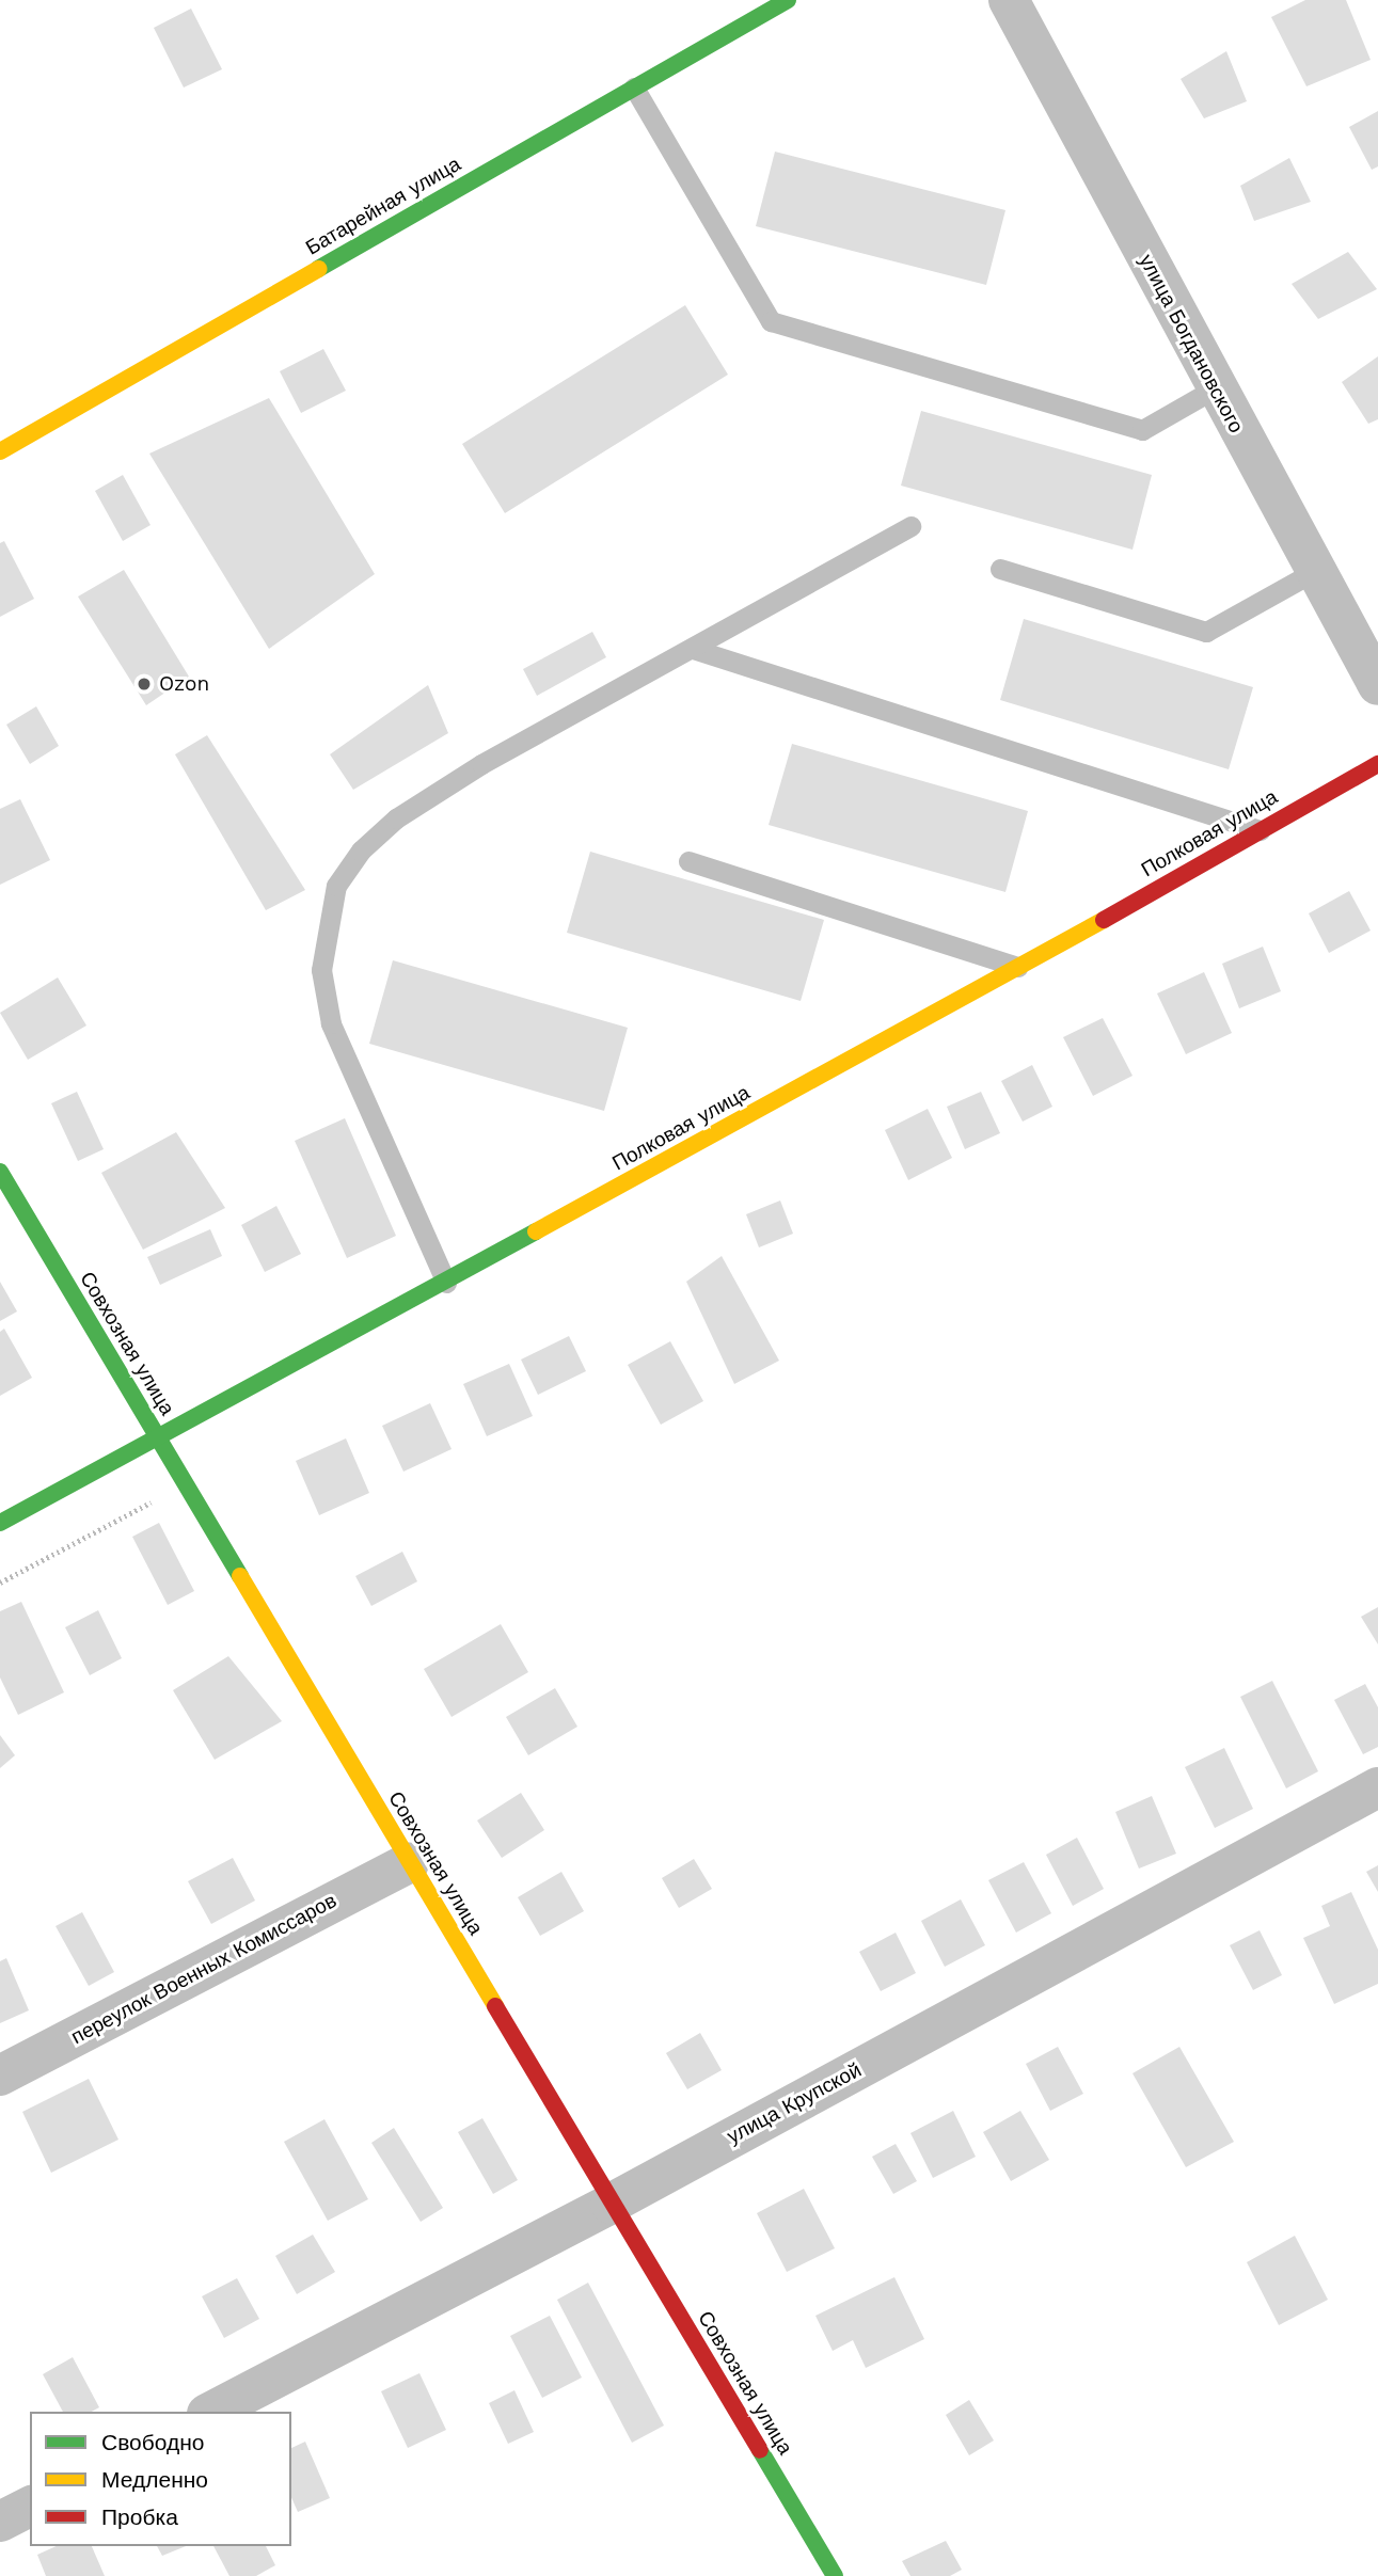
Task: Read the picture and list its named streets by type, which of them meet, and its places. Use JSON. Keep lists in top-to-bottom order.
{
  "streets": {
    "street": [
      "Батарейная улица",
      "улица Богдановского",
      "Полковая улица",
      "Совхозная улица",
      "переулок Военных Комиссаров",
      "улица Крупской"
    ]
  },
  "crossings": [
    ["Полковая улица", "Совхозная улица"],
    ["Совхозная улица", "переулок Военных Комиссаров"],
    ["Совхозная улица", "улица Крупской"]
  ],
  "places": ["Ozon"],
  "legend": ["Свободно", "Медленно", "Пробка"]
}
